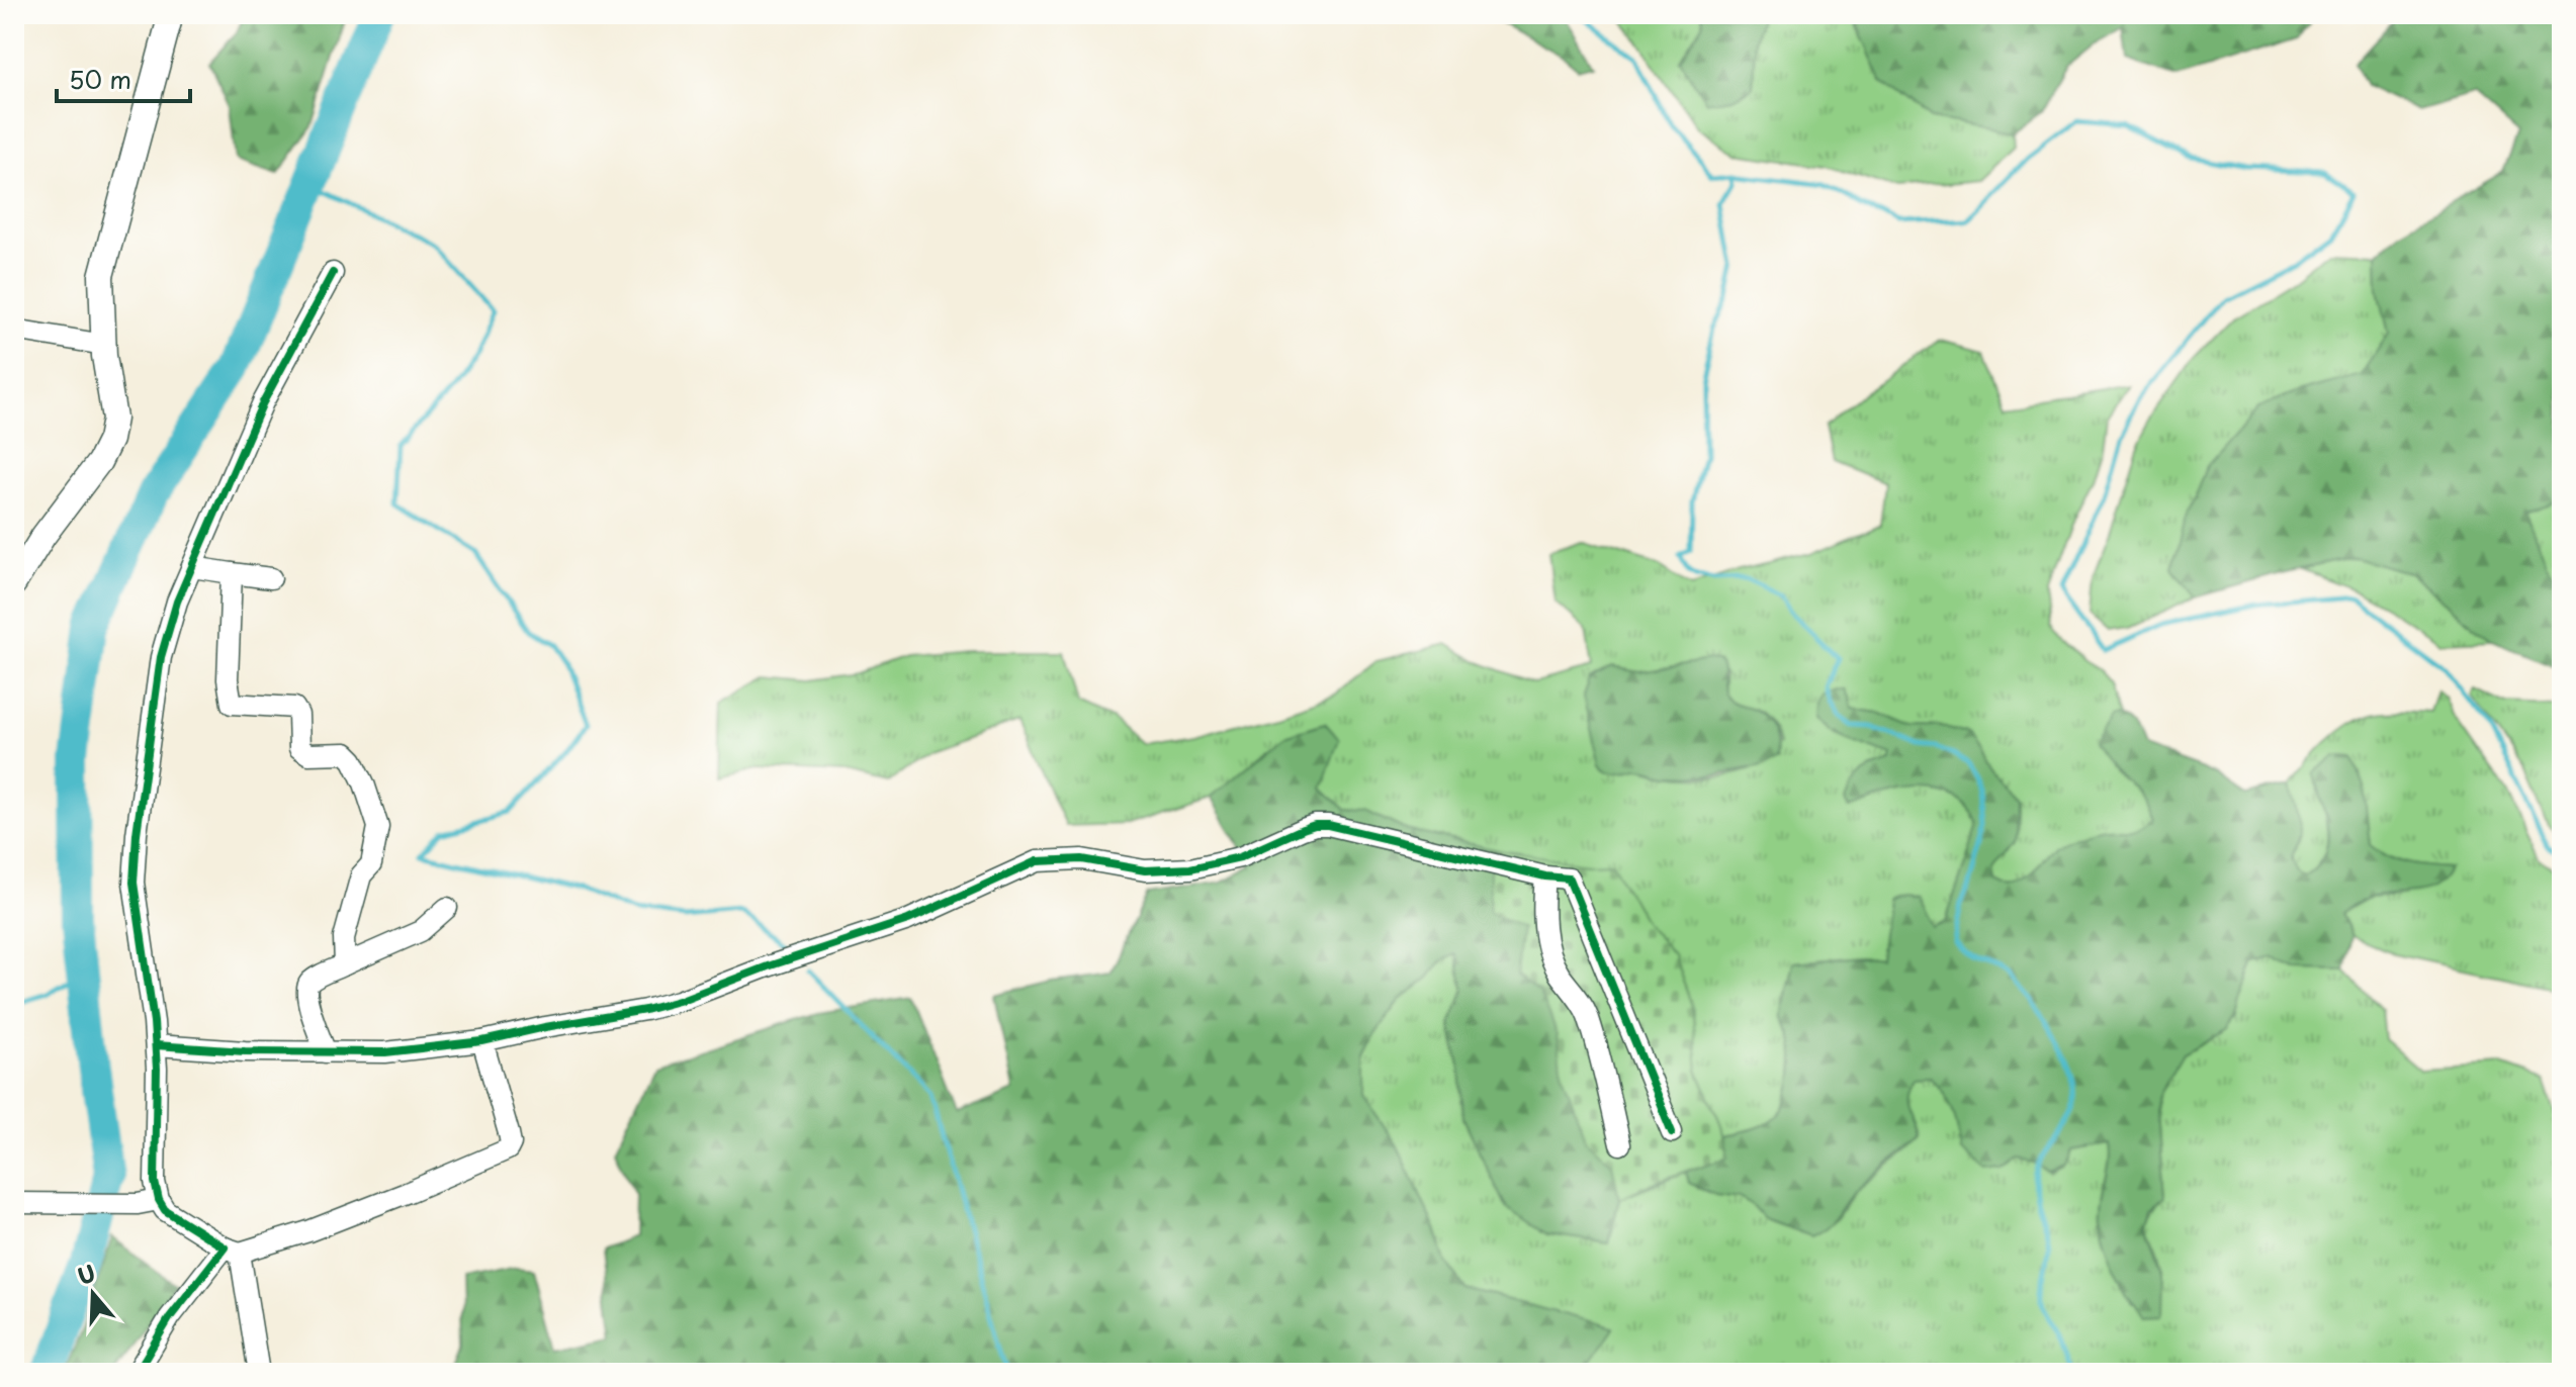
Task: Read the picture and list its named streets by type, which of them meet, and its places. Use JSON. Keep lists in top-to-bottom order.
{
  "scale_bar": "50 m",
  "north": "top"
}
